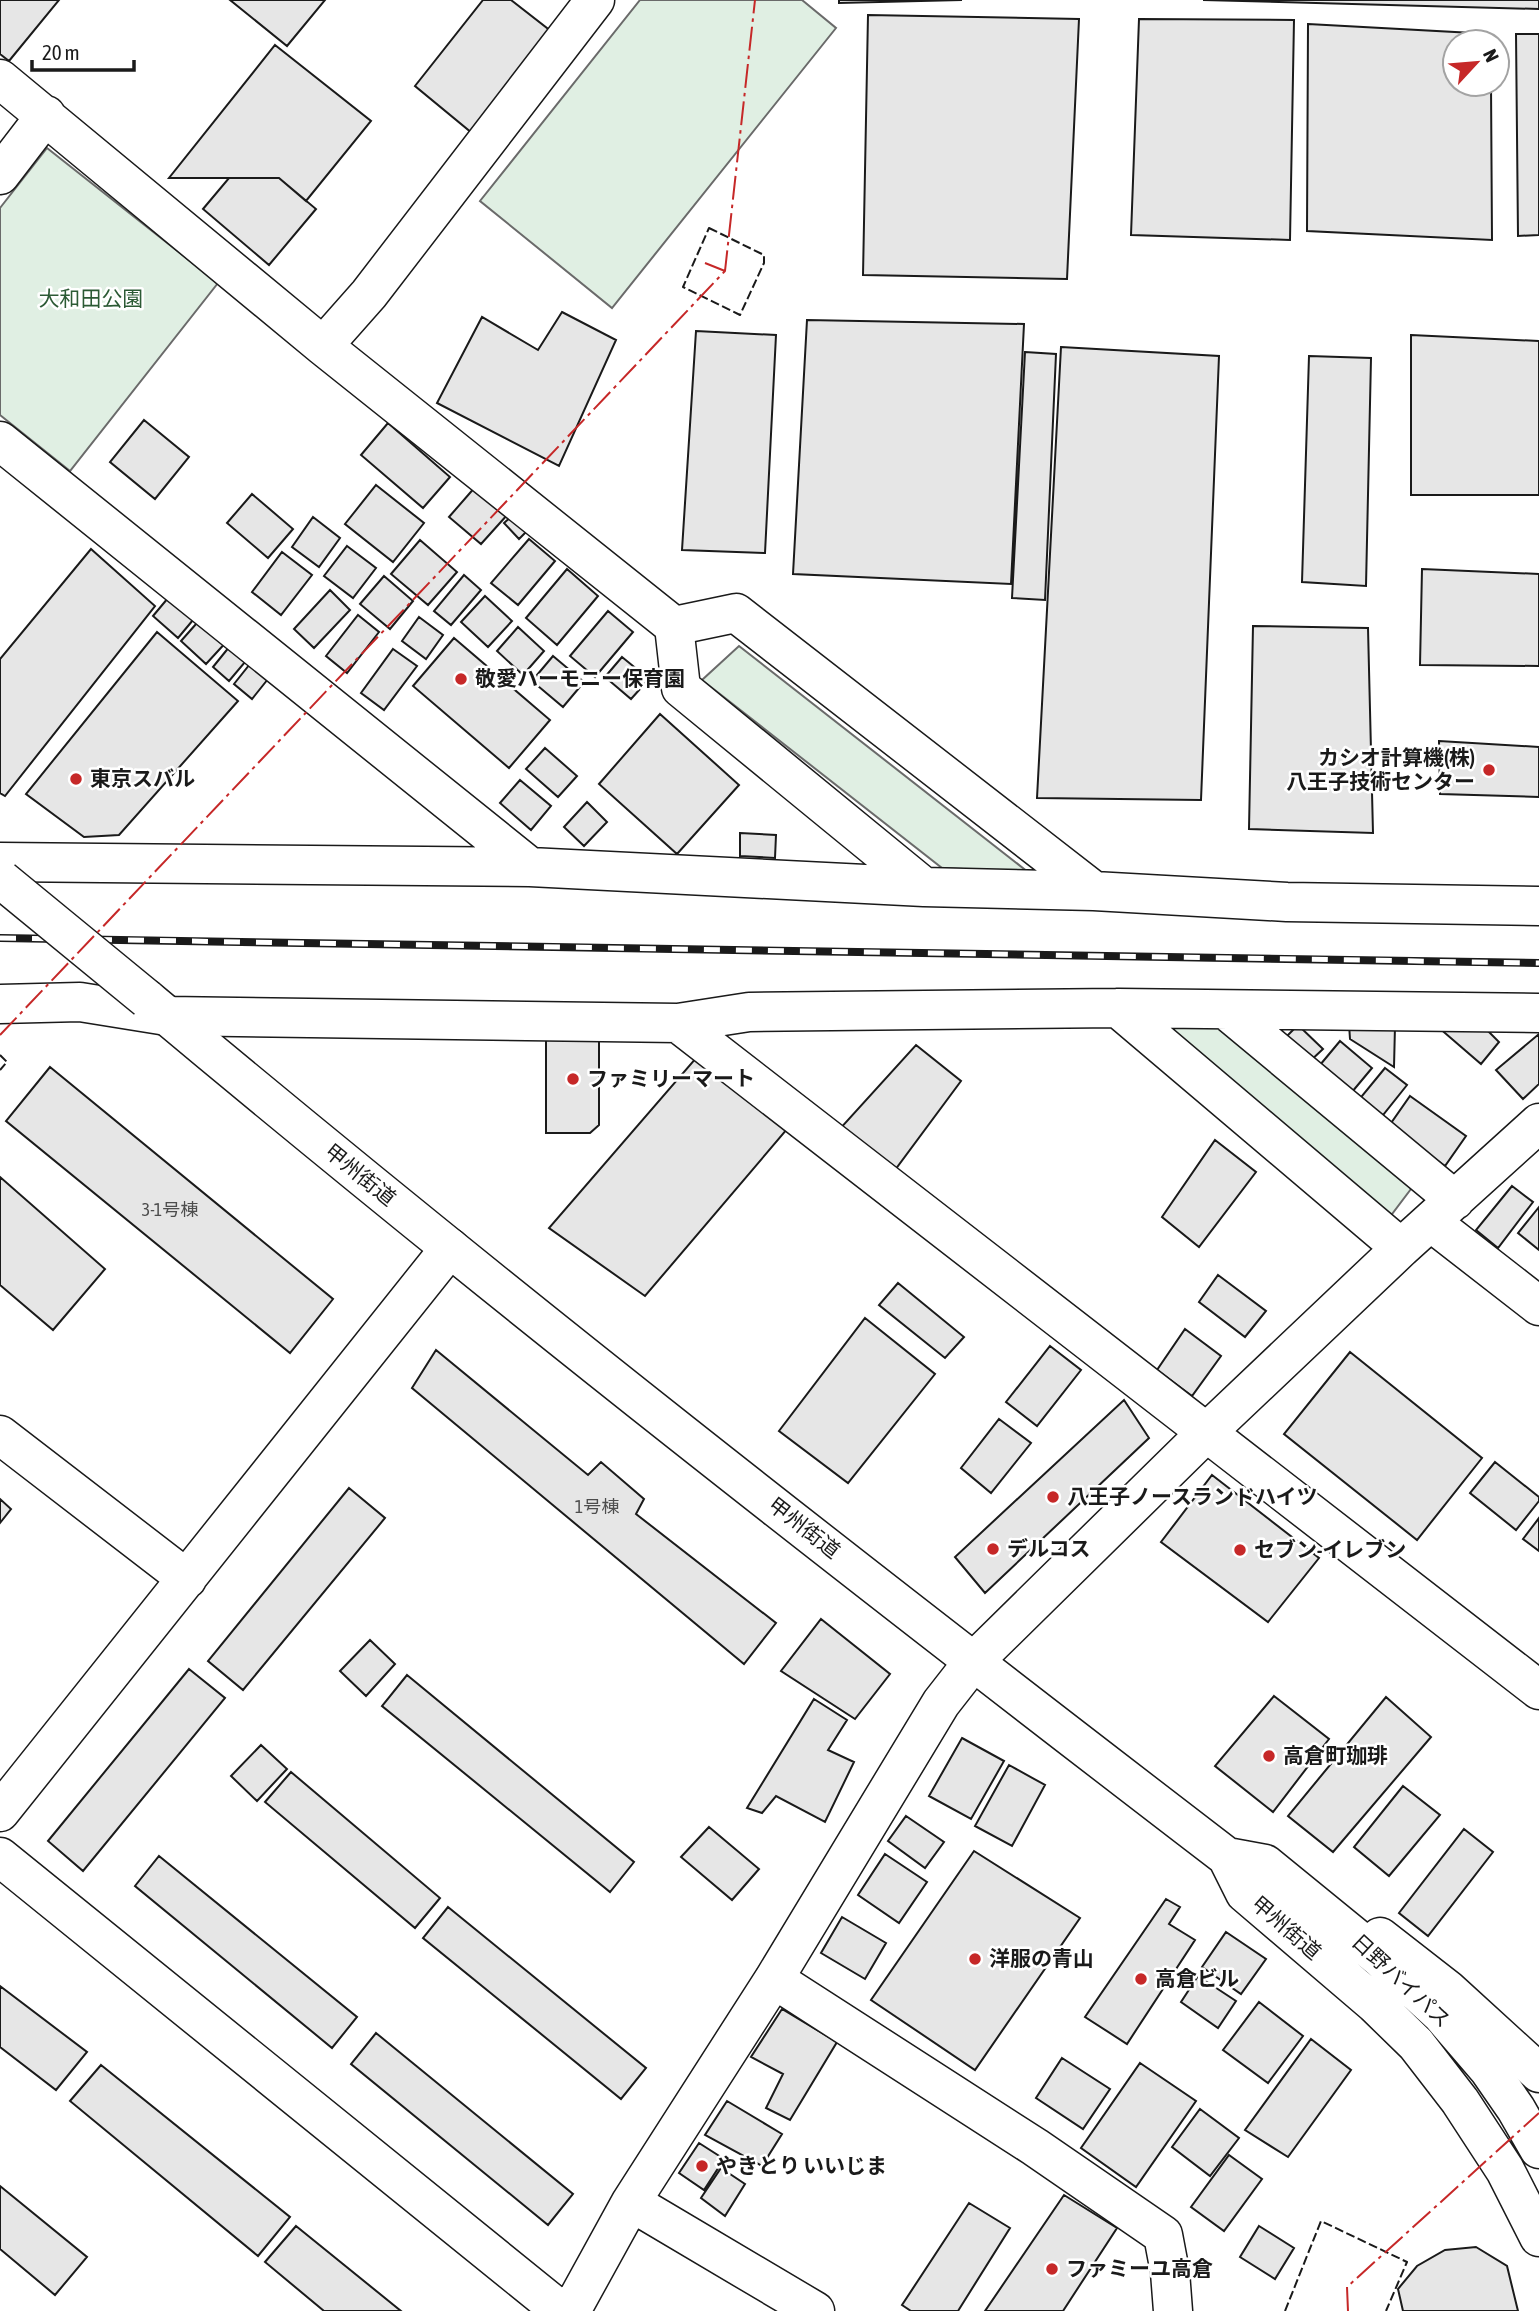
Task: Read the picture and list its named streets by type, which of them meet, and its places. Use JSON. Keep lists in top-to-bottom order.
{
  "streets": {
    "main road": ["甲州街道", "日野バイパス"]
  },
  "crossings": [
    ["甲州街道", "日野バイパス"]
  ],
  "parks": ["大和田公園"],
  "places": [
    "敬愛ハーモニー保育園",
    "カシオ計算機(株) 八王子技術センター",
    "東京スバル",
    "ファミリーマート",
    "八王子ノースランドハイツ",
    "デルコス",
    "セブン-イレブン",
    "高倉町珈琲",
    "洋服の青山",
    "高倉ビル",
    "やきとり いいじま",
    "ファミーユ高倉"
  ],
  "house_numbers": ["3-1号棟", "1号棟"],
  "scale_bar": "20 m",
  "north": "top right"
}
